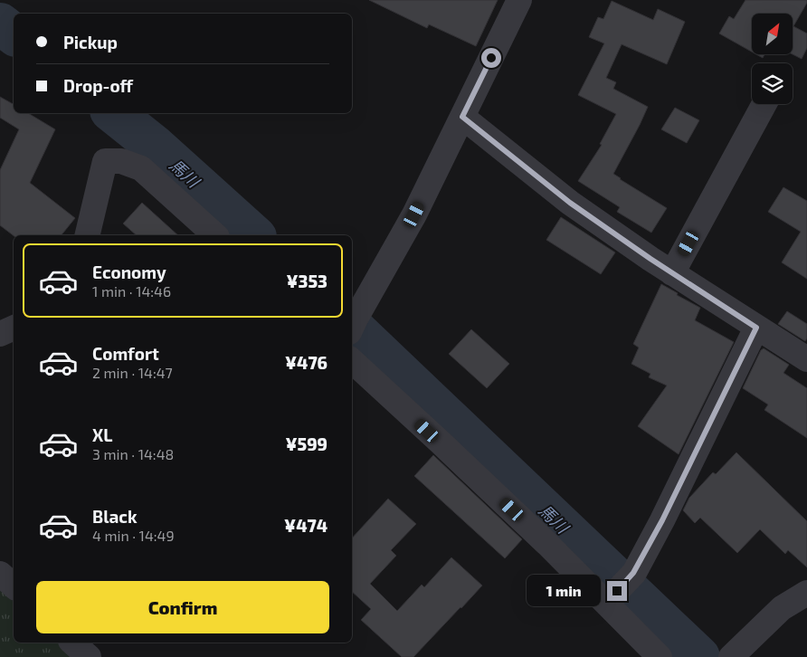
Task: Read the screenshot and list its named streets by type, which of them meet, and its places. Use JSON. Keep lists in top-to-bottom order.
{
  "water": ["馬川"],
  "north": "top right",
  "page": {
    "banner": ["Pickup", "Drop-off"],
    "list": [
      {
        "name": "Economy",
        "note": "1 min · 14:46",
        "value": "¥353"
      },
      {
        "name": "Comfort",
        "note": "2 min · 14:47",
        "value": "¥476"
      },
      {
        "name": "XL",
        "note": "3 min · 14:48",
        "value": "¥599"
      },
      {
        "name": "Black",
        "note": "4 min · 14:49",
        "value": "¥474"
      }
    ],
    "buttons": "Confirm",
    "bubble": "1 min"
  }
}
